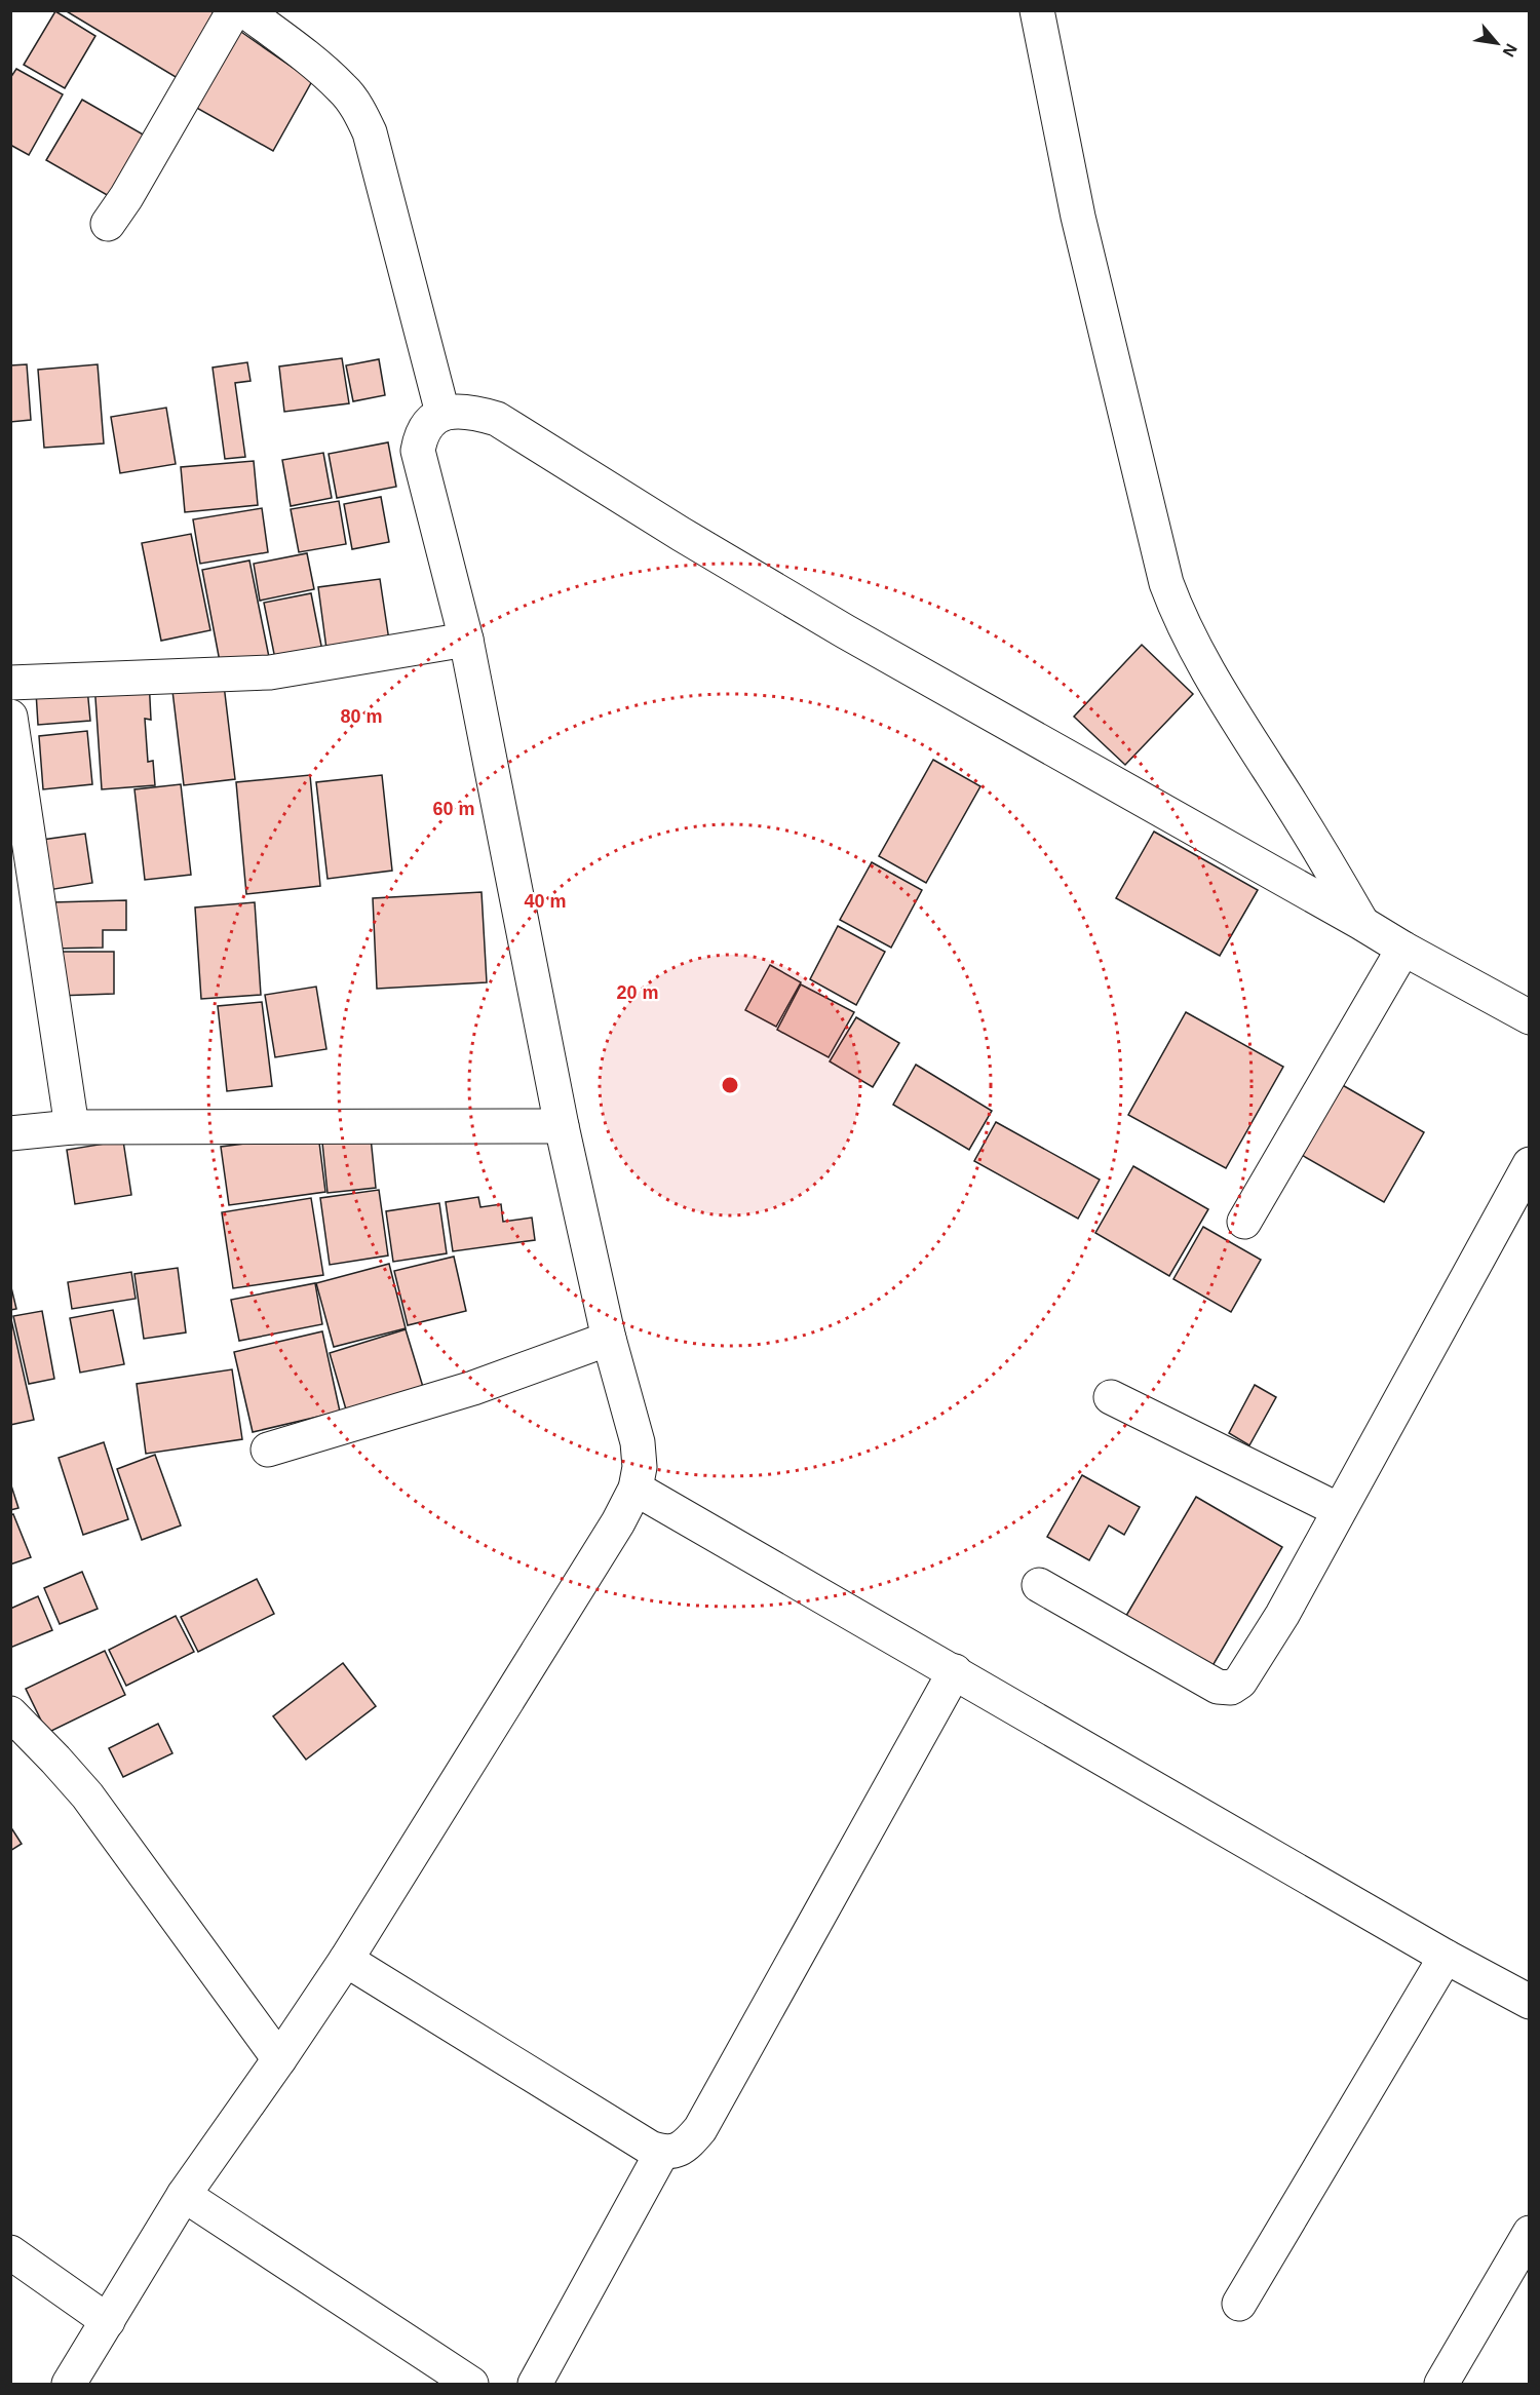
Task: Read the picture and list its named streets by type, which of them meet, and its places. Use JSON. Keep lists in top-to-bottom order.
{
  "north": "bottom right",
  "rings": [
    "80 m",
    "60 m",
    "40 m",
    "20 m"
  ]
}
